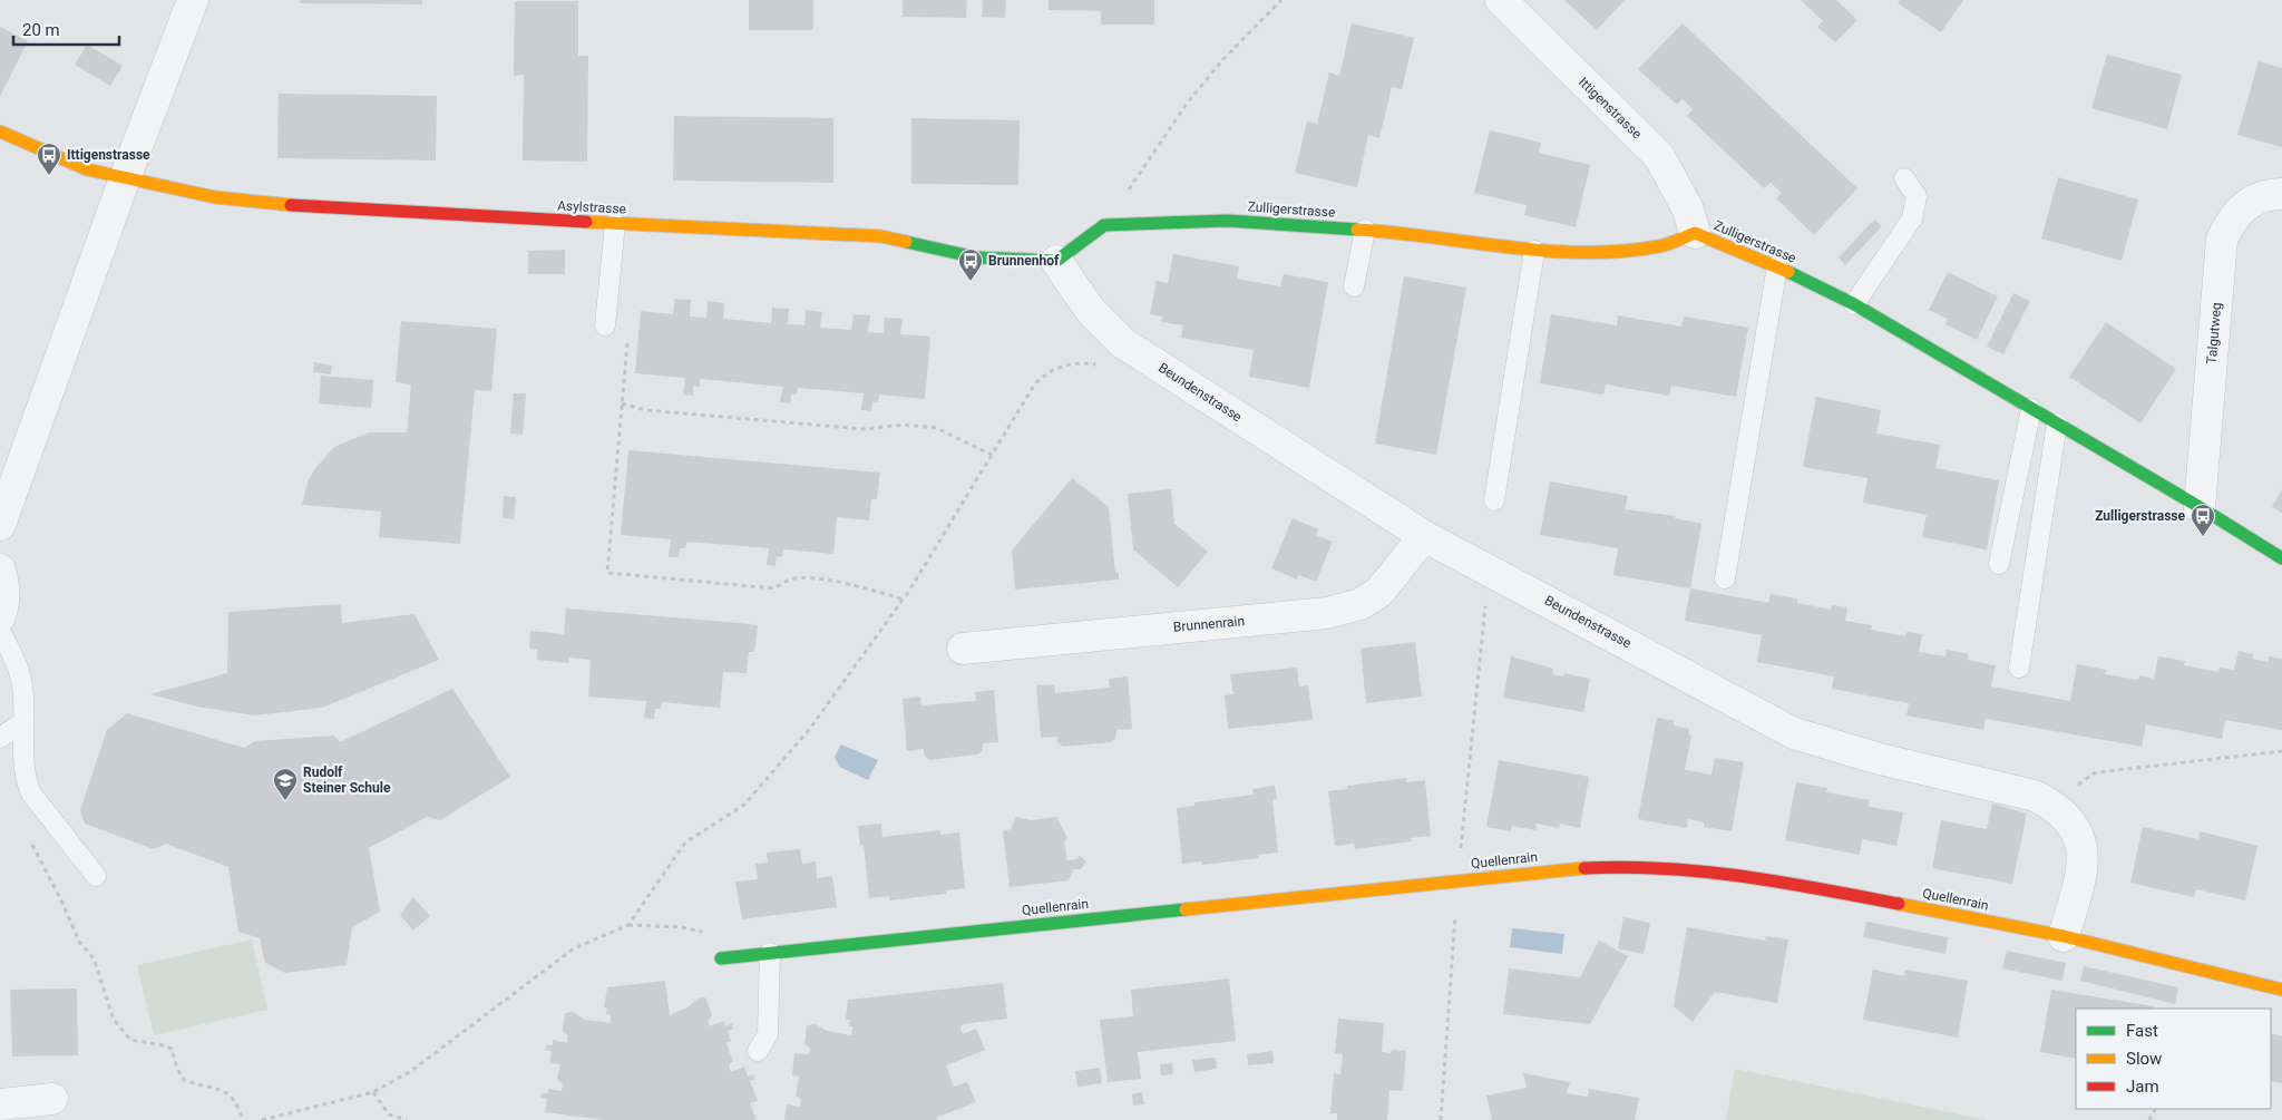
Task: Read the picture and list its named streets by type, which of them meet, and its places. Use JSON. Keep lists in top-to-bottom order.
{
  "streets": {
    "street": [
      "Ittigenstrasse",
      "Asylstrasse",
      "Zulligerstrasse",
      "Talgutweg",
      "Beundenstrasse",
      "Brunnenrain",
      "Quellenrain"
    ]
  },
  "crossings": [
    ["Ittigenstrasse", "Zulligerstrasse"],
    ["Asylstrasse", "Zulligerstrasse"],
    ["Asylstrasse", "Beundenstrasse"],
    ["Zulligerstrasse", "Talgutweg"],
    ["Zulligerstrasse", "Beundenstrasse"],
    ["Beundenstrasse", "Brunnenrain"],
    ["Beundenstrasse", "Quellenrain"]
  ],
  "places": {
    "bus stop": ["Ittigenstrasse", "Brunnenhof", "Zulligerstrasse"],
    "school or university": ["Rudolf Steiner Schule"]
  },
  "legend": ["Fast", "Slow", "Jam"],
  "scale_bar": "20 m"
}
